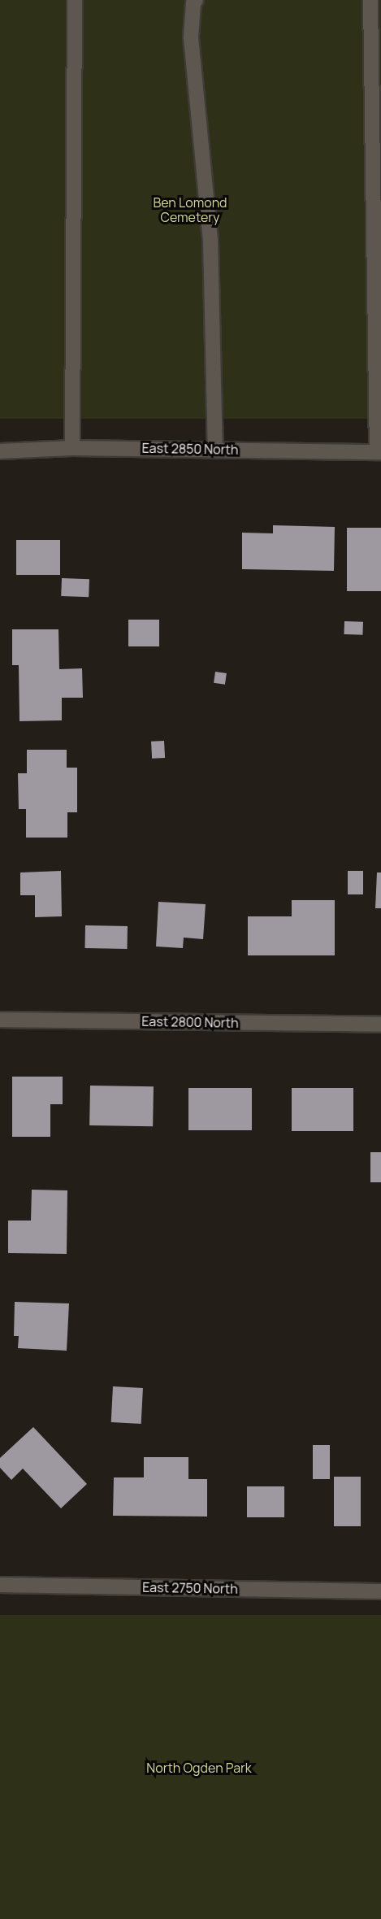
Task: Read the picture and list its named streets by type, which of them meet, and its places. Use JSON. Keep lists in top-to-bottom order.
{
  "streets": {
    "street": ["East 2850 North", "East 2800 North", "East 2750 North"]
  },
  "parks": ["Ben Lomond Cemetery", "North Ogden Park"]
}
